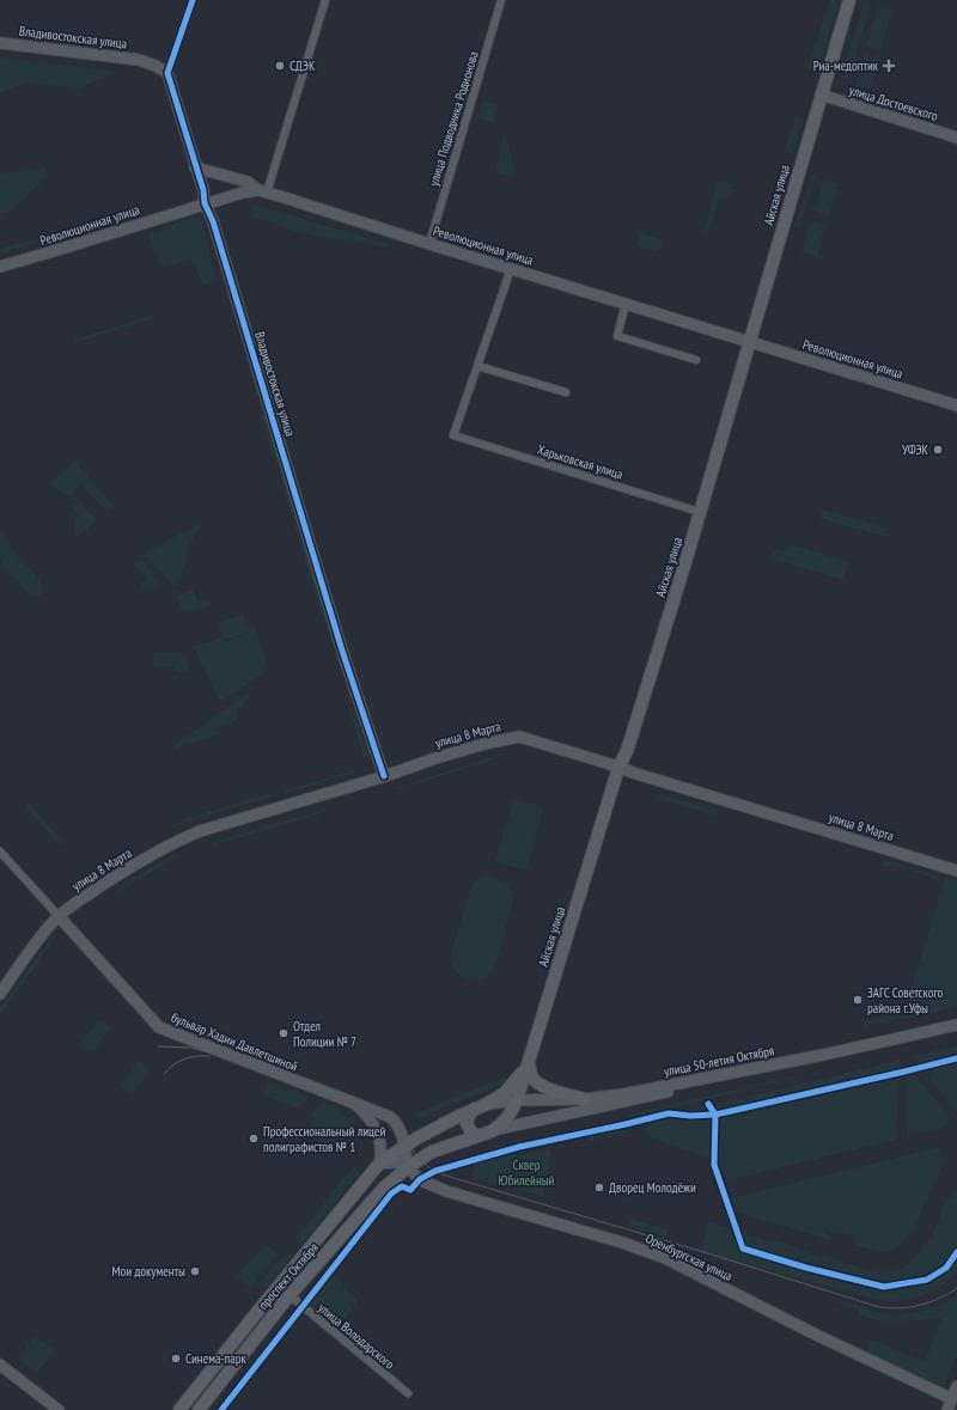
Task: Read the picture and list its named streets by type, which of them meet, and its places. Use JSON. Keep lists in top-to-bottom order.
{
  "streets": {
    "main road": [
      "Владивостокская улица",
      "улица Достоевского",
      "Айская улица",
      "Революционная улица",
      "улица 8 Марта",
      "бульвар Хадии Давлетшиной",
      "улица 50-летия Октября",
      "Оренбургская улица",
      "проспект Октября"
    ],
    "street": ["улица Подводника Родионова", "Харьковская улица", "улица Володарского"]
  },
  "crossings": [
    ["Владивостокская улица", "Революционная улица"],
    ["Владивостокская улица", "улица 8 Марта"],
    ["улица Достоевского", "Айская улица"],
    ["улица Подводника Родионова", "Революционная улица"],
    ["Айская улица", "Революционная улица"],
    ["Айская улица", "Харьковская улица"],
    ["Айская улица", "улица 8 Марта"],
    ["Айская улица", "улица 50-летия Октября"],
    ["улица 8 Марта", "бульвар Хадии Давлетшиной"],
    ["бульвар Хадии Давлетшиной", "улица 50-летия Октября"],
    ["бульвар Хадии Давлетшиной", "Оренбургская улица"],
    ["бульвар Хадии Давлетшиной", "проспект Октября"],
    ["улица 50-летия Октября", "Оренбургская улица"],
    ["улица 50-летия Октября", "проспект Октября"],
    ["Оренбургская улица", "проспект Октября"],
    ["проспект Октября", "улица Володарского"]
  ],
  "parks": ["Сквер Юбилейный"],
  "places": {
    "other": [
      "СДЭК",
      "УФЭК",
      "ЗАГС Советского района г.Уфы",
      "Отдел Полиции № 7",
      "Профессиональный лицей полиграфистов № 1",
      "Дворец Молодёжи",
      "Мои документы",
      "Синема-парк"
    ],
    "health": ["Риа-медоптик"]
  }
}
